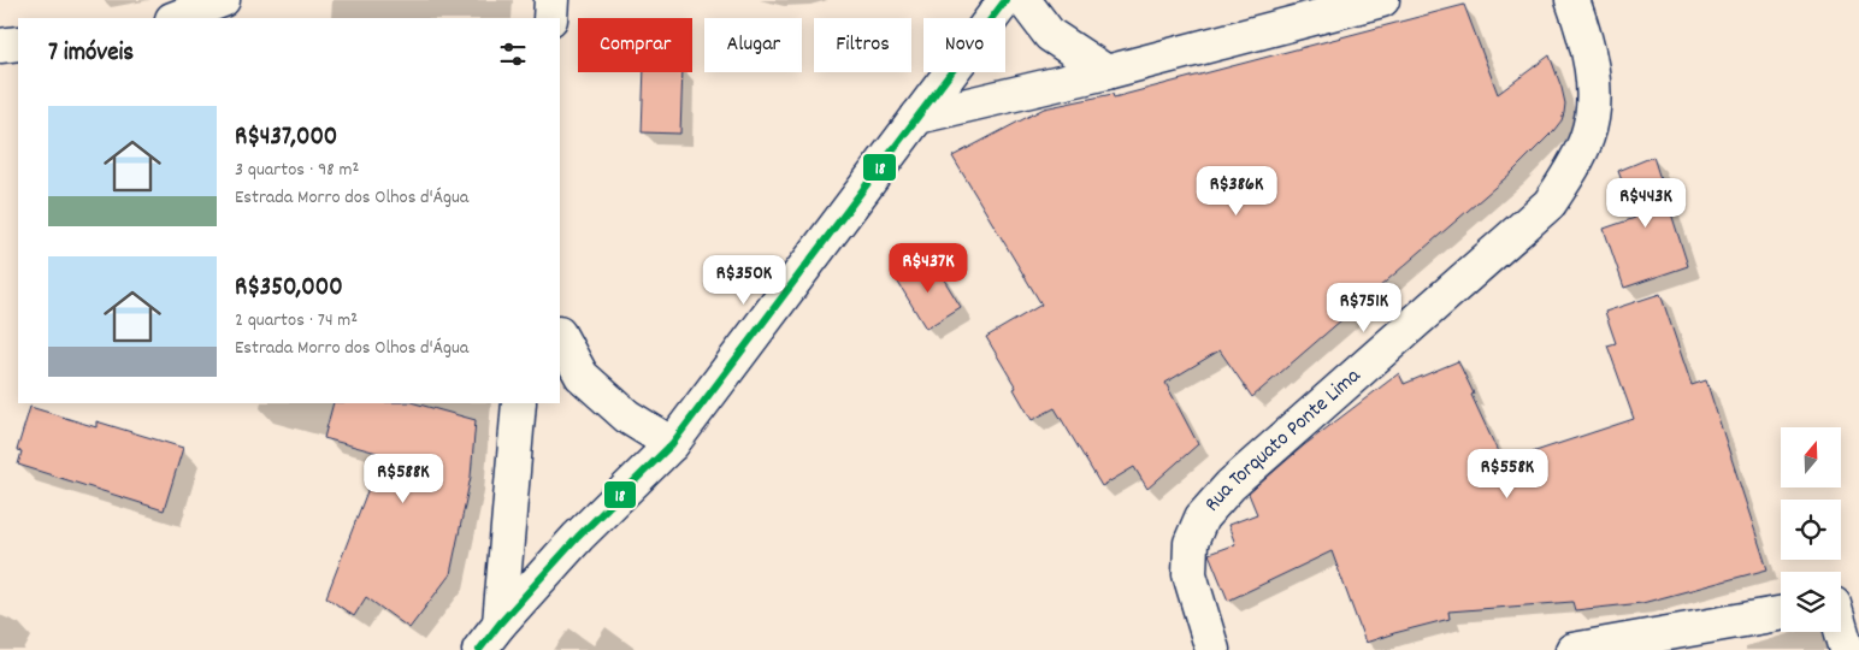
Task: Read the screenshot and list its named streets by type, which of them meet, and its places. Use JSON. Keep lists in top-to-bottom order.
{
  "streets": {
    "street": ["Rua Torquato Ponte Lima"]
  },
  "lines": ["transit line 18"],
  "north": "top",
  "page": {
    "chip": [
      "Comprar",
      "Alugar",
      "Filtros",
      "Novo"
    ],
    "heading": "7 imóveis",
    "list": [
      {
        "name": "R$437,000",
        "note": "3 quartos · 98 m² · Estrada Morro dos Olhos d'Água"
      },
      {
        "name": "R$350,000",
        "note": "2 quartos · 74 m² · Estrada Morro dos Olhos d'Água"
      }
    ],
    "price": [
      "R$386K",
      "R$443K",
      "R$437K",
      "R$350K",
      "R$751K",
      "R$558K",
      "R$588K"
    ]
  }
}
